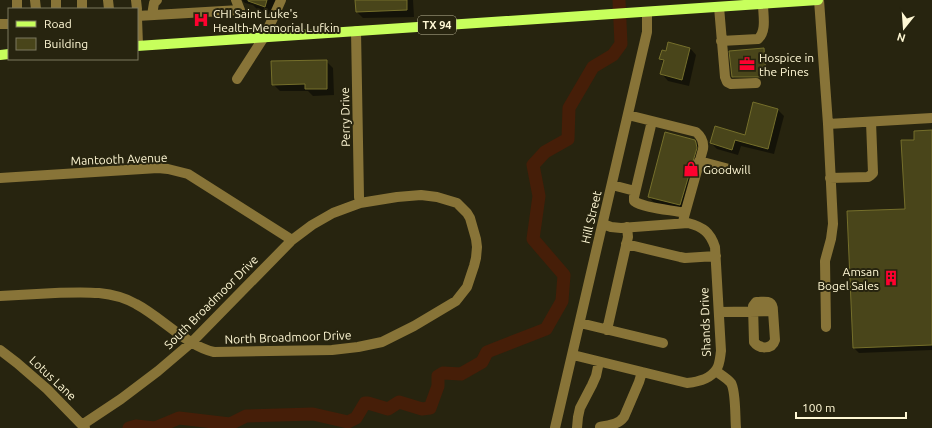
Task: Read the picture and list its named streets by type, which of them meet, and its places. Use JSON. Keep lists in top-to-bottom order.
{
  "streets": {
    "main road": ["TX 94"],
    "street": [
      "Perry Drive",
      "Mantooth Avenue",
      "Hill Street",
      "South Broadmoor Drive",
      "Shands Drive",
      "North Broadmoor Drive",
      "Lotus Lane"
    ]
  },
  "crossings": [
    ["TX 94", "Perry Drive"],
    ["TX 94", "Hill Street"],
    ["Perry Drive", "South Broadmoor Drive"],
    ["Perry Drive", "North Broadmoor Drive"],
    ["Mantooth Avenue", "South Broadmoor Drive"],
    ["Hill Street", "Shands Drive"],
    ["South Broadmoor Drive", "North Broadmoor Drive"],
    ["South Broadmoor Drive", "Lotus Lane"]
  ],
  "places": {
    "hospital": ["CHI Saint Luke's Health-Memorial Lufkin"],
    "office": ["Hospice in the Pines"],
    "shop": ["Goodwill"],
    "building": ["Amsan Bogel Sales"]
  },
  "legend": ["Road", "Building"],
  "scale_bar": "100 m",
  "north": "bottom"
}
